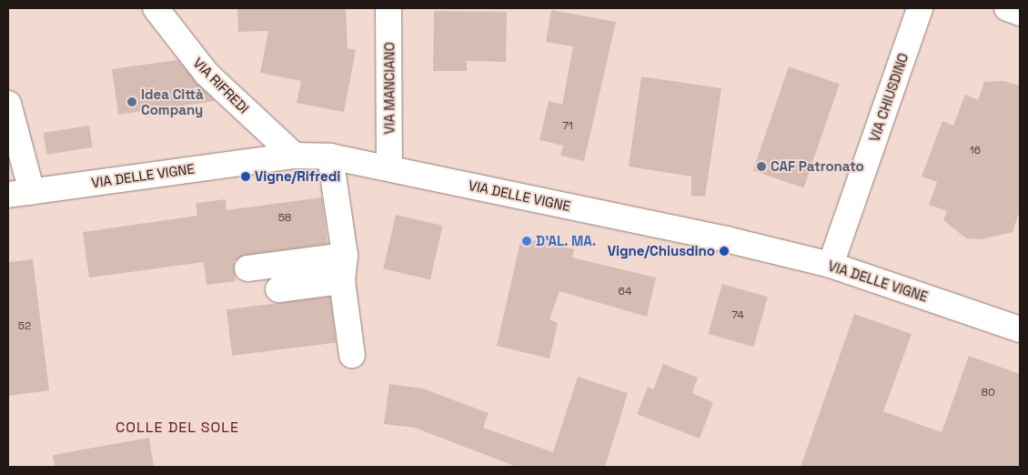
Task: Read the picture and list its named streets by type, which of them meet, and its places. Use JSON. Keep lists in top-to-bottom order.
{
  "streets": {
    "street": [
      "VIA RIFREDI",
      "VIA MANCIANO",
      "VIA CHIUSDINO",
      "VIA DELLE VIGNE"
    ]
  },
  "crossings": [
    ["VIA RIFREDI", "VIA DELLE VIGNE"],
    ["VIA MANCIANO", "VIA DELLE VIGNE"],
    ["VIA CHIUSDINO", "VIA DELLE VIGNE"]
  ],
  "districts": ["COLLE DEL SOLE"],
  "places": [
    "Idea Città Company",
    "CAF Patronato",
    "Vigne/Rifredi",
    "D'AL. MA.",
    "Vigne/Chiusdino"
  ],
  "house_numbers": [
    "71",
    "16",
    "58",
    "64",
    "74",
    "52",
    "80"
  ]
}
